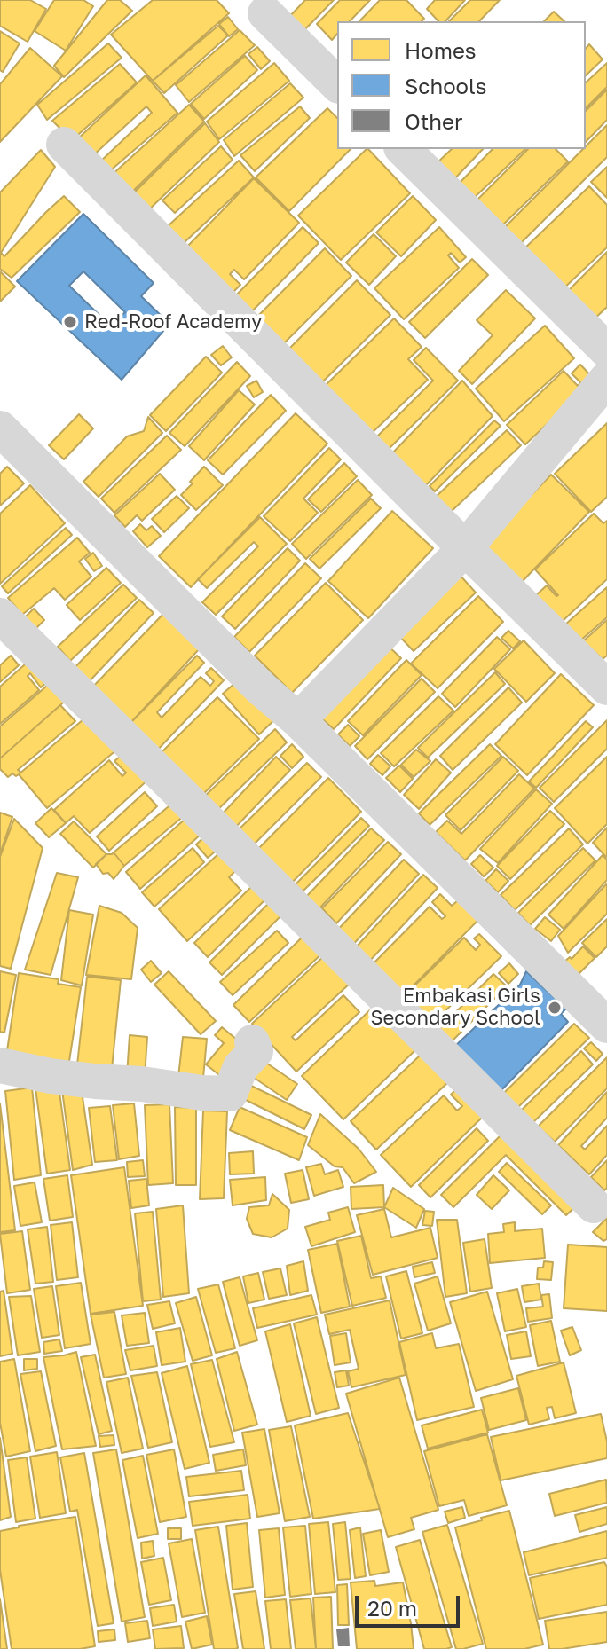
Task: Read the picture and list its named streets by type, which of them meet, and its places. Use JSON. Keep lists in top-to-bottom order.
{
  "places": ["Red-Roof Academy", "Embakasi Girls Secondary School"],
  "legend": ["Homes", "Schools", "Other"],
  "scale_bar": "20 m"
}
